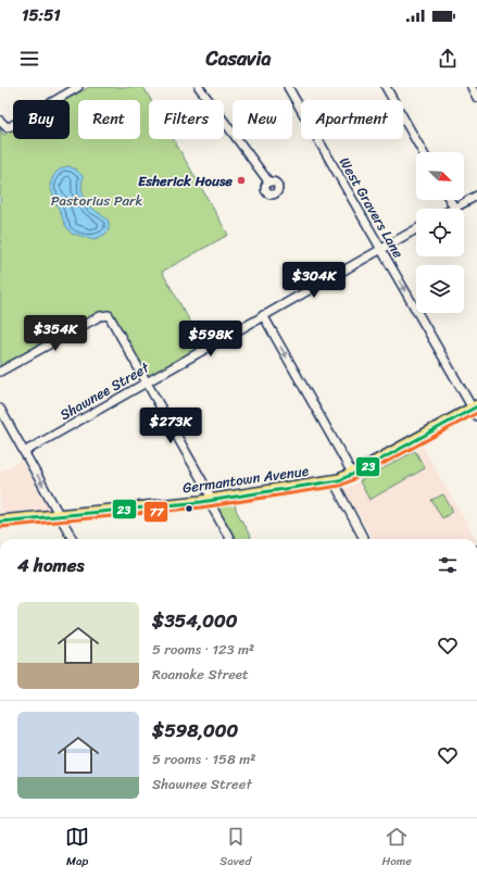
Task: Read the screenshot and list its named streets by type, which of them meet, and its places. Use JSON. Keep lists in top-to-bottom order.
{
  "streets": {
    "main road": ["Germantown Avenue"],
    "street": ["West Gravers Lane", "Shawnee Street"]
  },
  "crossings": [
    ["West Gravers Lane", "Shawnee Street"],
    ["West Gravers Lane", "Germantown Avenue"]
  ],
  "one_way": ["West Gravers Lane"],
  "parks": ["Pastorius Park"],
  "places": ["Esherick House"],
  "lines": ["transit line 23", "transit line 77"],
  "north": "bottom right",
  "page": {
    "status": "15:51",
    "header": "Casavia",
    "chip": [
      "Buy",
      "Rent",
      "Filters",
      "New",
      "Apartment"
    ],
    "price": [
      "$304K",
      "$354K",
      "$598K",
      "$273K"
    ],
    "heading": "4 homes",
    "list": [
      {
        "name": "$354,000",
        "note": "5 rooms · 123 m² · Roanoke Street"
      },
      {
        "name": "$598,000",
        "note": "5 rooms · 158 m² · Shawnee Street"
      }
    ],
    "tabs": ["Map", "Saved", "Home"]
  }
}
